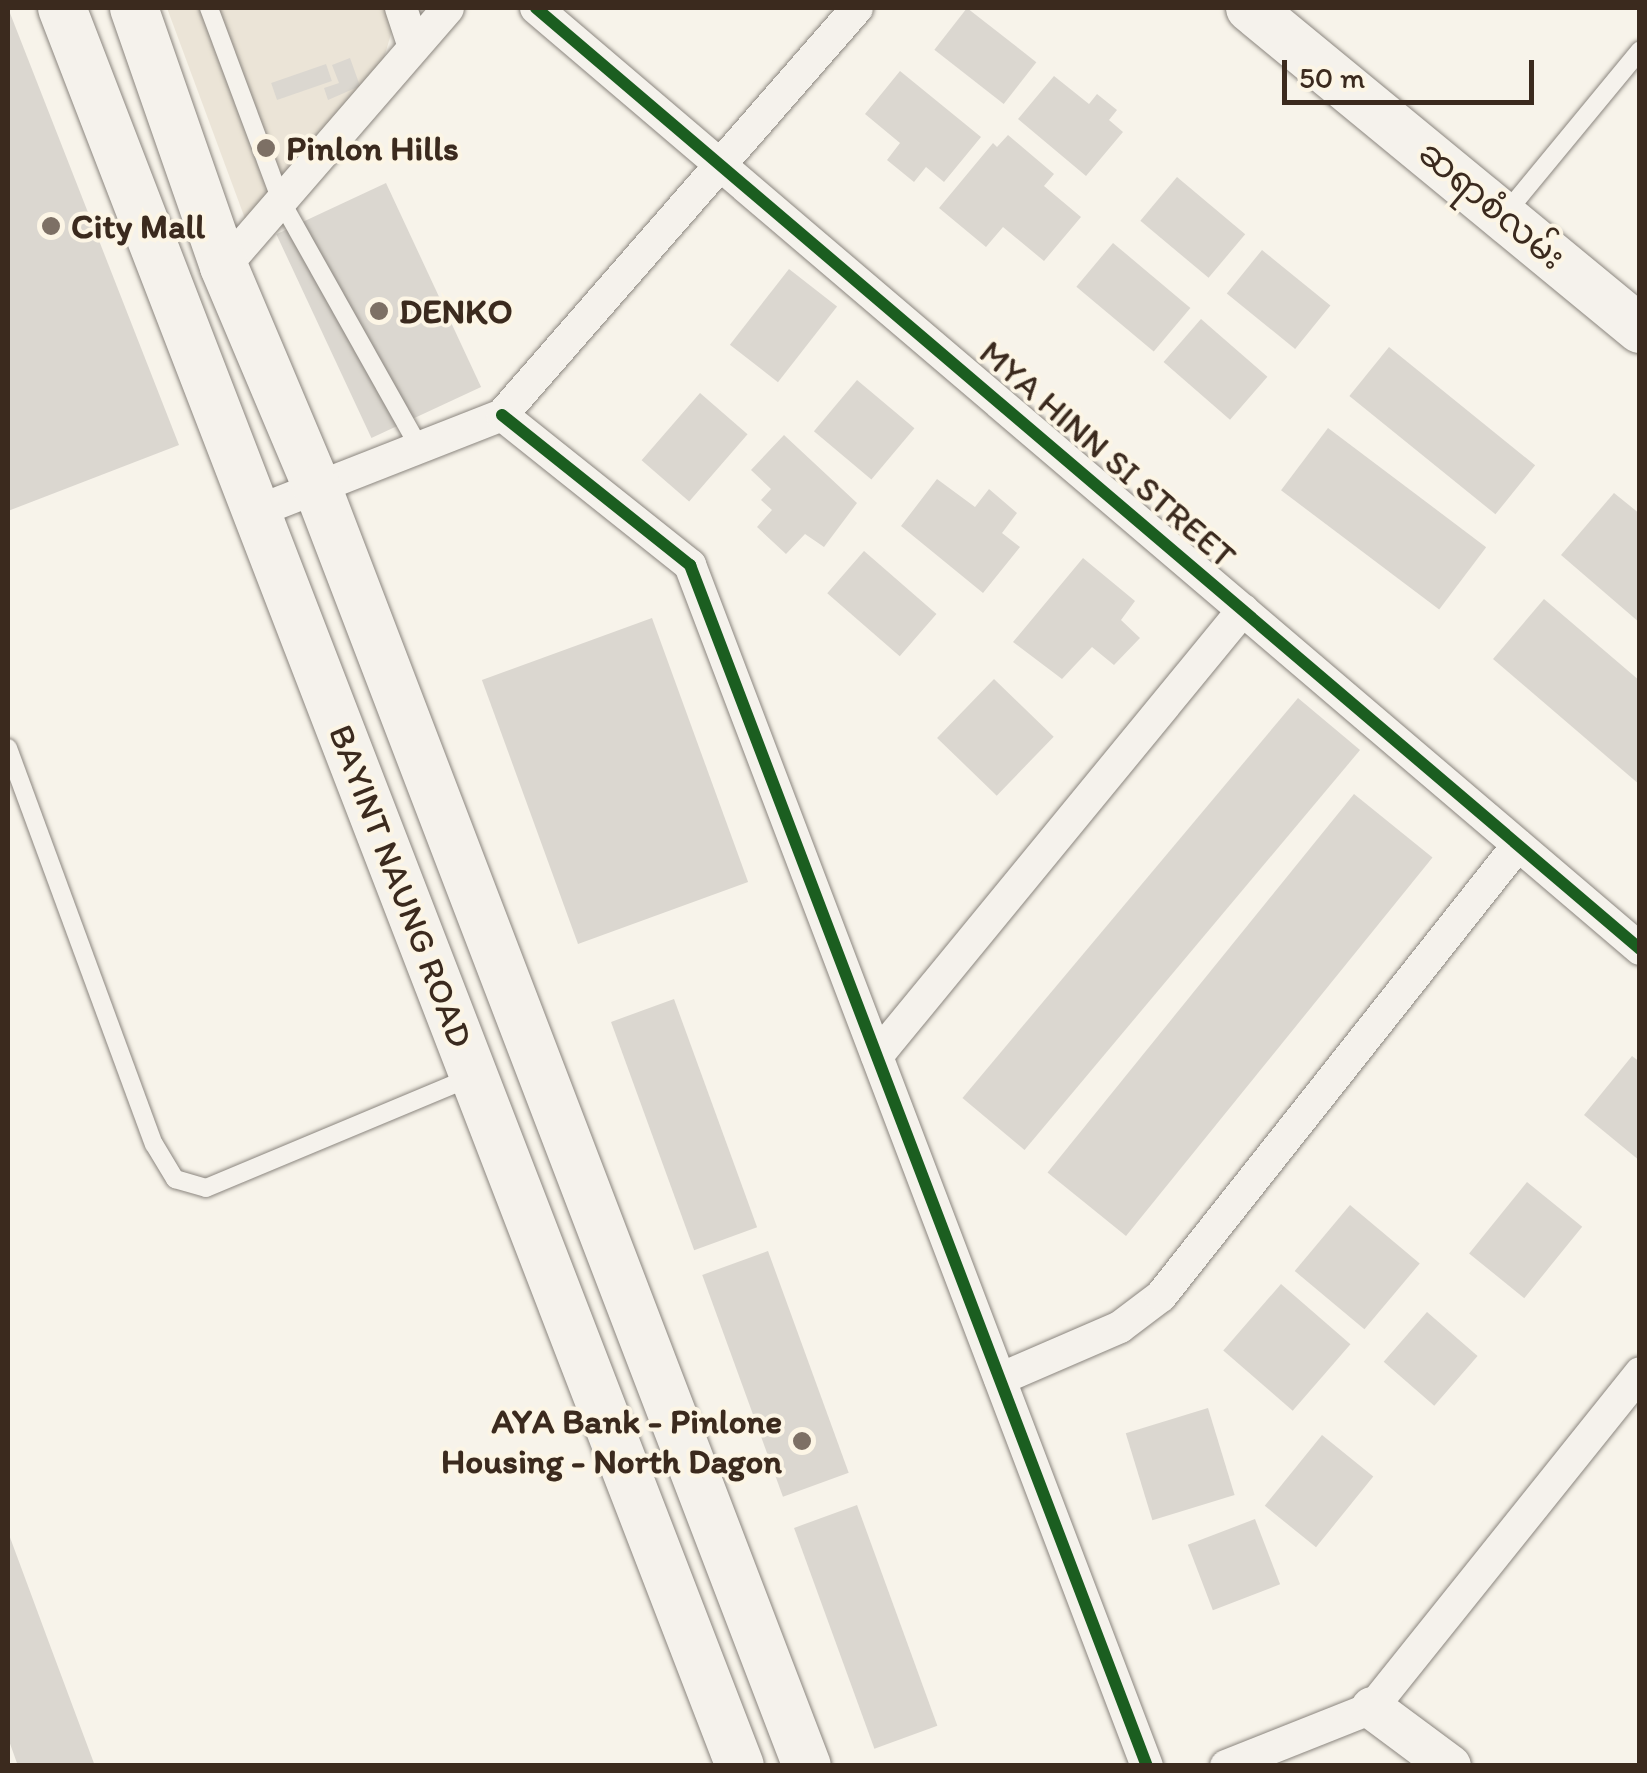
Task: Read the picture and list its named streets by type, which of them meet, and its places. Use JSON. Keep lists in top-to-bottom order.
{
  "streets": {
    "main road": ["ဆရာစံလမ်း", "BAYINT NAUNG ROAD"],
    "street": ["MYA HINN SI STREET"]
  },
  "places": [
    "Pinlon Hills",
    "City Mall",
    "DENKO",
    "AYA Bank - Pinlone Housing - North Dagon"
  ],
  "scale_bar": "50 m"
}
